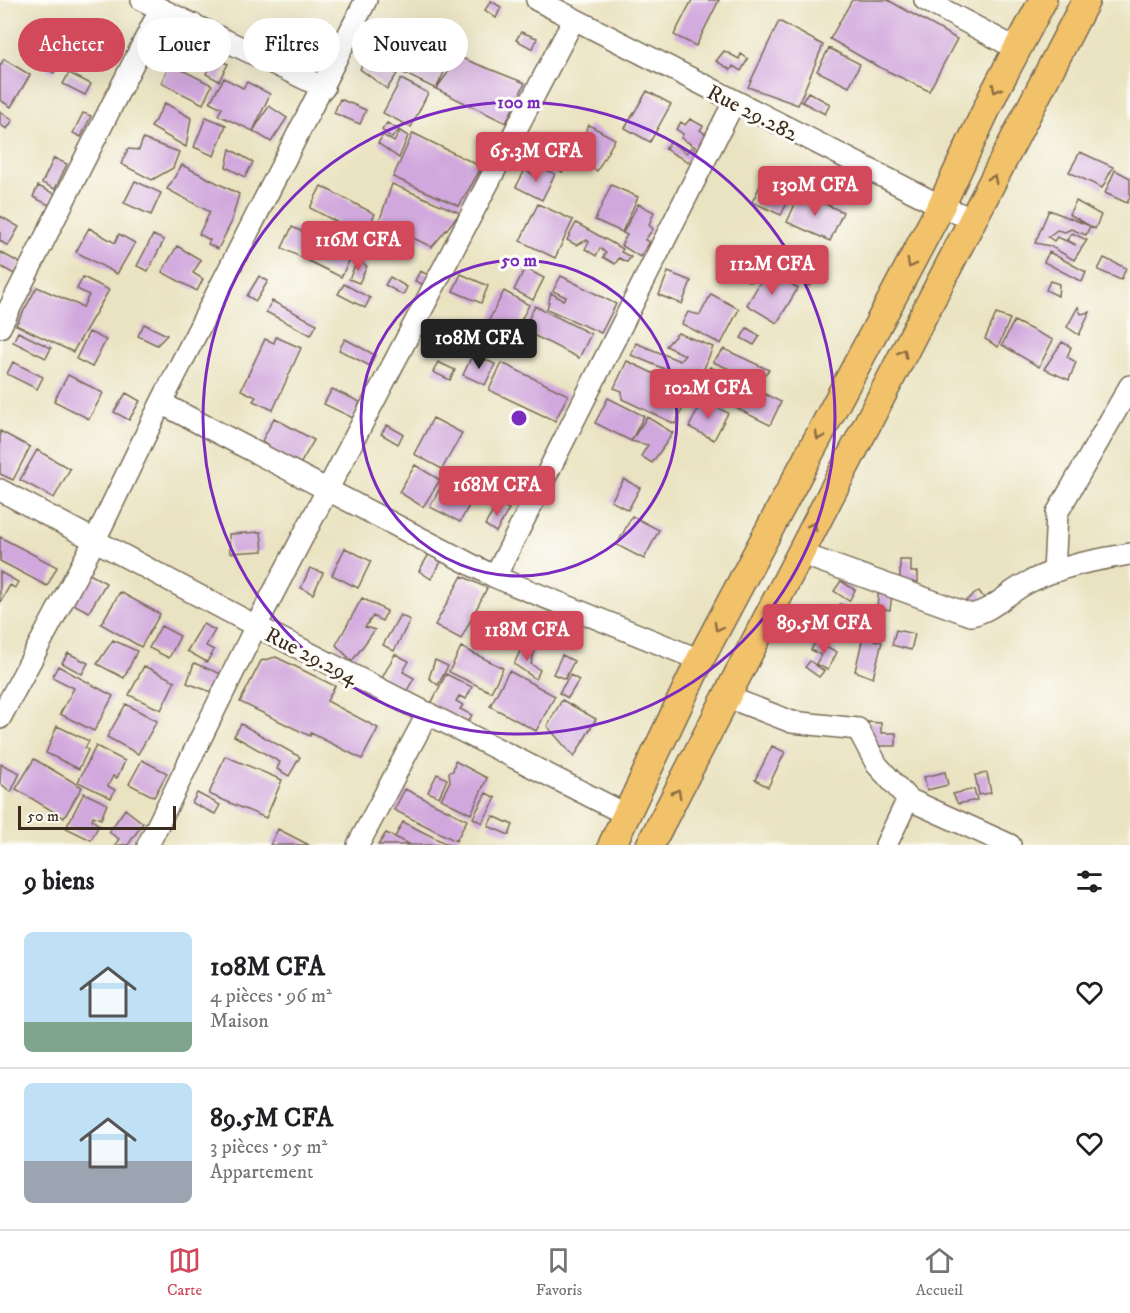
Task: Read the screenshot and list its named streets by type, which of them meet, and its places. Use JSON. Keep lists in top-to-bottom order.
{
  "streets": {
    "street": ["Rue 29.282", "Rue 29.294"]
  },
  "scale_bar": "50 m",
  "page": {
    "chip": [
      "Acheter",
      "Louer",
      "Filtres",
      "Nouveau"
    ],
    "price": [
      "65.3M CFA",
      "130M CFA",
      "116M CFA",
      "112M CFA",
      "108M CFA",
      "102M CFA",
      "168M CFA",
      "89.5M CFA",
      "118M CFA"
    ],
    "scale": "50 m",
    "heading": "9 biens",
    "list": [
      {
        "name": "108M CFA",
        "note": "4 pièces · 96 m² · Maison"
      },
      {
        "name": "89.5M CFA",
        "note": "3 pièces · 95 m² · Appartement"
      }
    ],
    "tabs": ["Carte", "Favoris", "Accueil"]
  },
  "rings": ["100 m", "50 m"]
}
